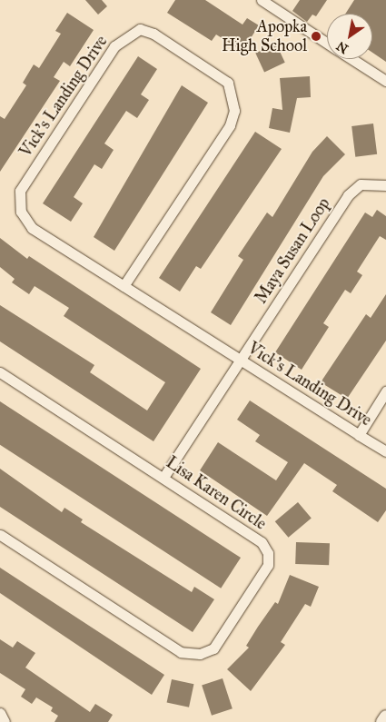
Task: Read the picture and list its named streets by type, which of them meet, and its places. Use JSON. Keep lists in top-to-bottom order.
{
  "streets": {
    "street": ["Vick's Landing Drive", "Maya Susan Loop", "Lisa Karen Circle"]
  },
  "crossings": [
    ["Vick's Landing Drive", "Maya Susan Loop"],
    ["Maya Susan Loop", "Lisa Karen Circle"]
  ],
  "places": ["Apopka High School"],
  "north": "bottom left"
}
